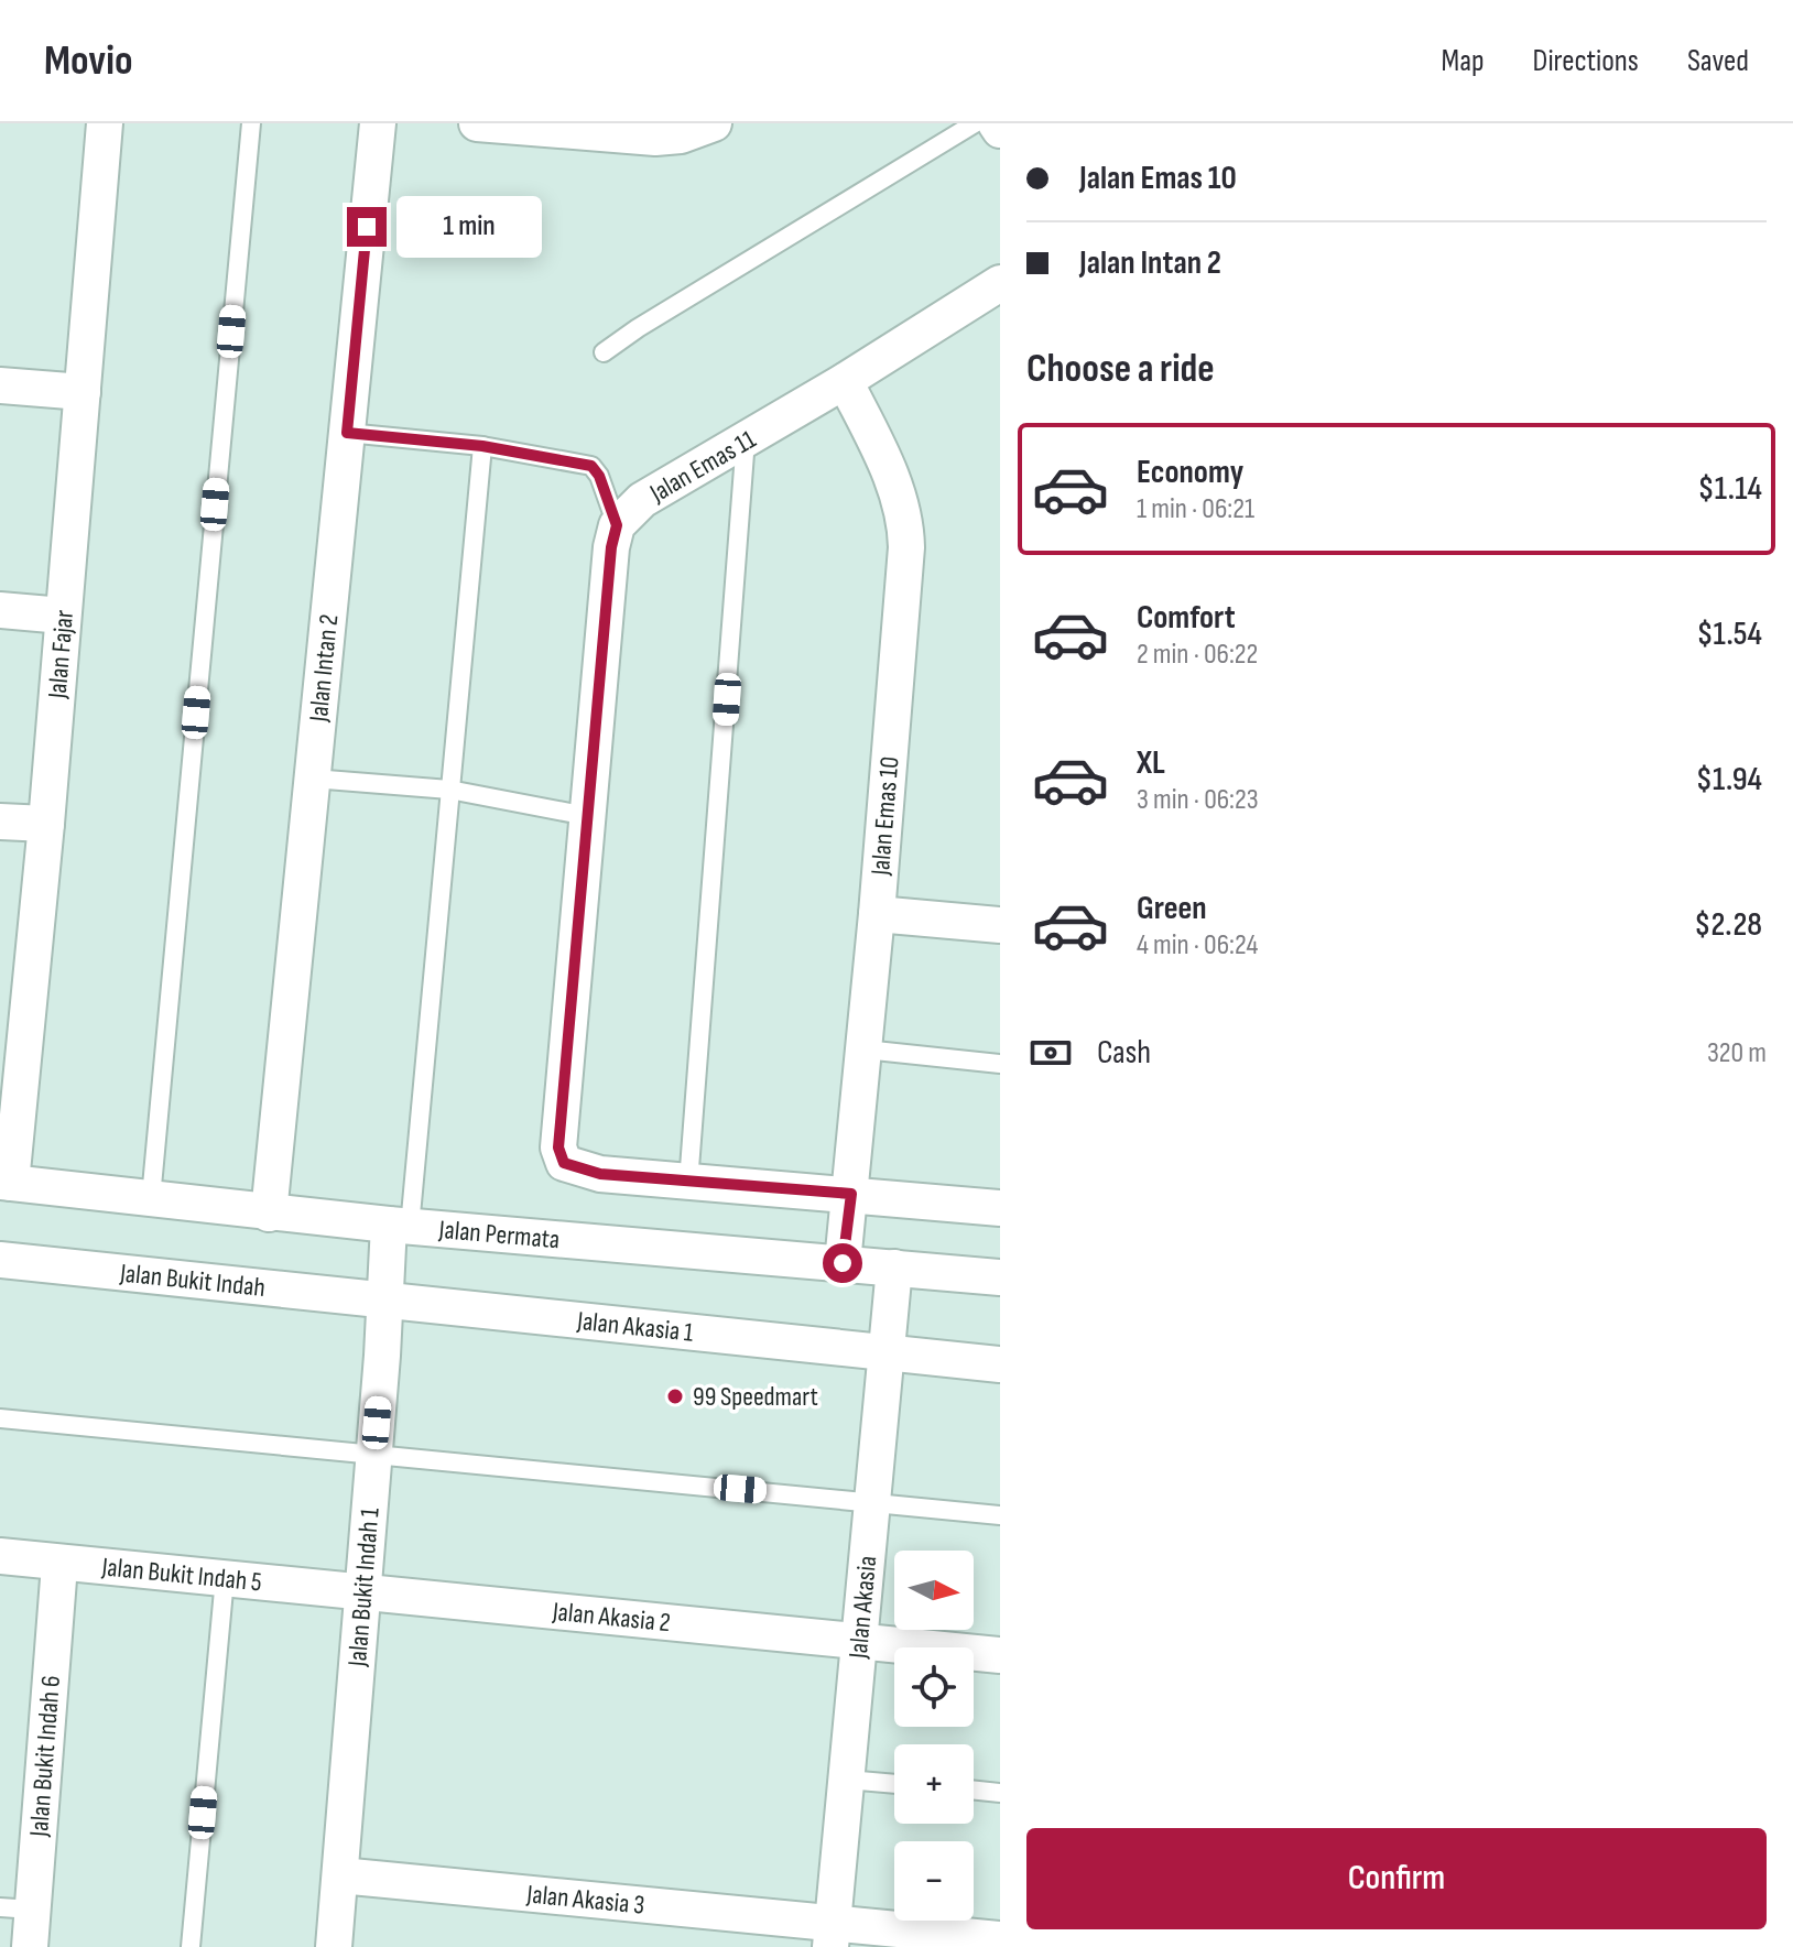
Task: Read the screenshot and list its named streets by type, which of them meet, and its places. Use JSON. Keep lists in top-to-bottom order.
{
  "streets": {
    "street": [
      "Jalan Emas 11",
      "Jalan Fajar",
      "Jalan Intan 2",
      "Jalan Emas 10",
      "Jalan Permata",
      "Jalan Bukit Indah",
      "Jalan Akasia 1",
      "Jalan Bukit Indah 5",
      "Jalan Bukit Indah 1",
      "Jalan Akasia",
      "Jalan Akasia 2",
      "Jalan Bukit Indah 6",
      "Jalan Akasia 3"
    ]
  },
  "crossings": [
    ["Jalan Emas 11", "Jalan Emas 10"],
    ["Jalan Fajar", "Jalan Permata"],
    ["Jalan Intan 2", "Jalan Permata"],
    ["Jalan Emas 10", "Jalan Permata"],
    ["Jalan Permata", "Jalan Bukit Indah 1"],
    ["Jalan Permata", "Jalan Akasia"],
    ["Jalan Bukit Indah", "Jalan Akasia 1"],
    ["Jalan Bukit Indah", "Jalan Bukit Indah 1"],
    ["Jalan Akasia 1", "Jalan Bukit Indah 1"],
    ["Jalan Akasia 1", "Jalan Akasia"],
    ["Jalan Bukit Indah 5", "Jalan Bukit Indah 1"],
    ["Jalan Bukit Indah 5", "Jalan Akasia 2"],
    ["Jalan Bukit Indah 5", "Jalan Bukit Indah 6"],
    ["Jalan Bukit Indah 1", "Jalan Akasia 2"],
    ["Jalan Bukit Indah 1", "Jalan Akasia 3"],
    ["Jalan Akasia", "Jalan Akasia 2"],
    ["Jalan Akasia", "Jalan Akasia 3"]
  ],
  "places": ["99 Speedmart"],
  "north": "right",
  "page": {
    "header": "Movio",
    "nav": ["Map", "Directions", "Saved"],
    "banner": ["Jalan Emas 10", "Jalan Intan 2"],
    "bubble": "1 min",
    "heading": "Choose a ride",
    "list": [
      {
        "name": "Economy",
        "note": "1 min · 06:21",
        "value": "$1.14"
      },
      {
        "name": "Comfort",
        "note": "2 min · 06:22",
        "value": "$1.54"
      },
      {
        "name": "XL",
        "note": "3 min · 06:23",
        "value": "$1.94"
      },
      {
        "name": "Green",
        "note": "4 min · 06:24",
        "value": "$2.28"
      }
    ],
    "pay": ["Cash", "320 m"],
    "map_buttons": ["+", "−"],
    "buttons": "Confirm"
  }
}
